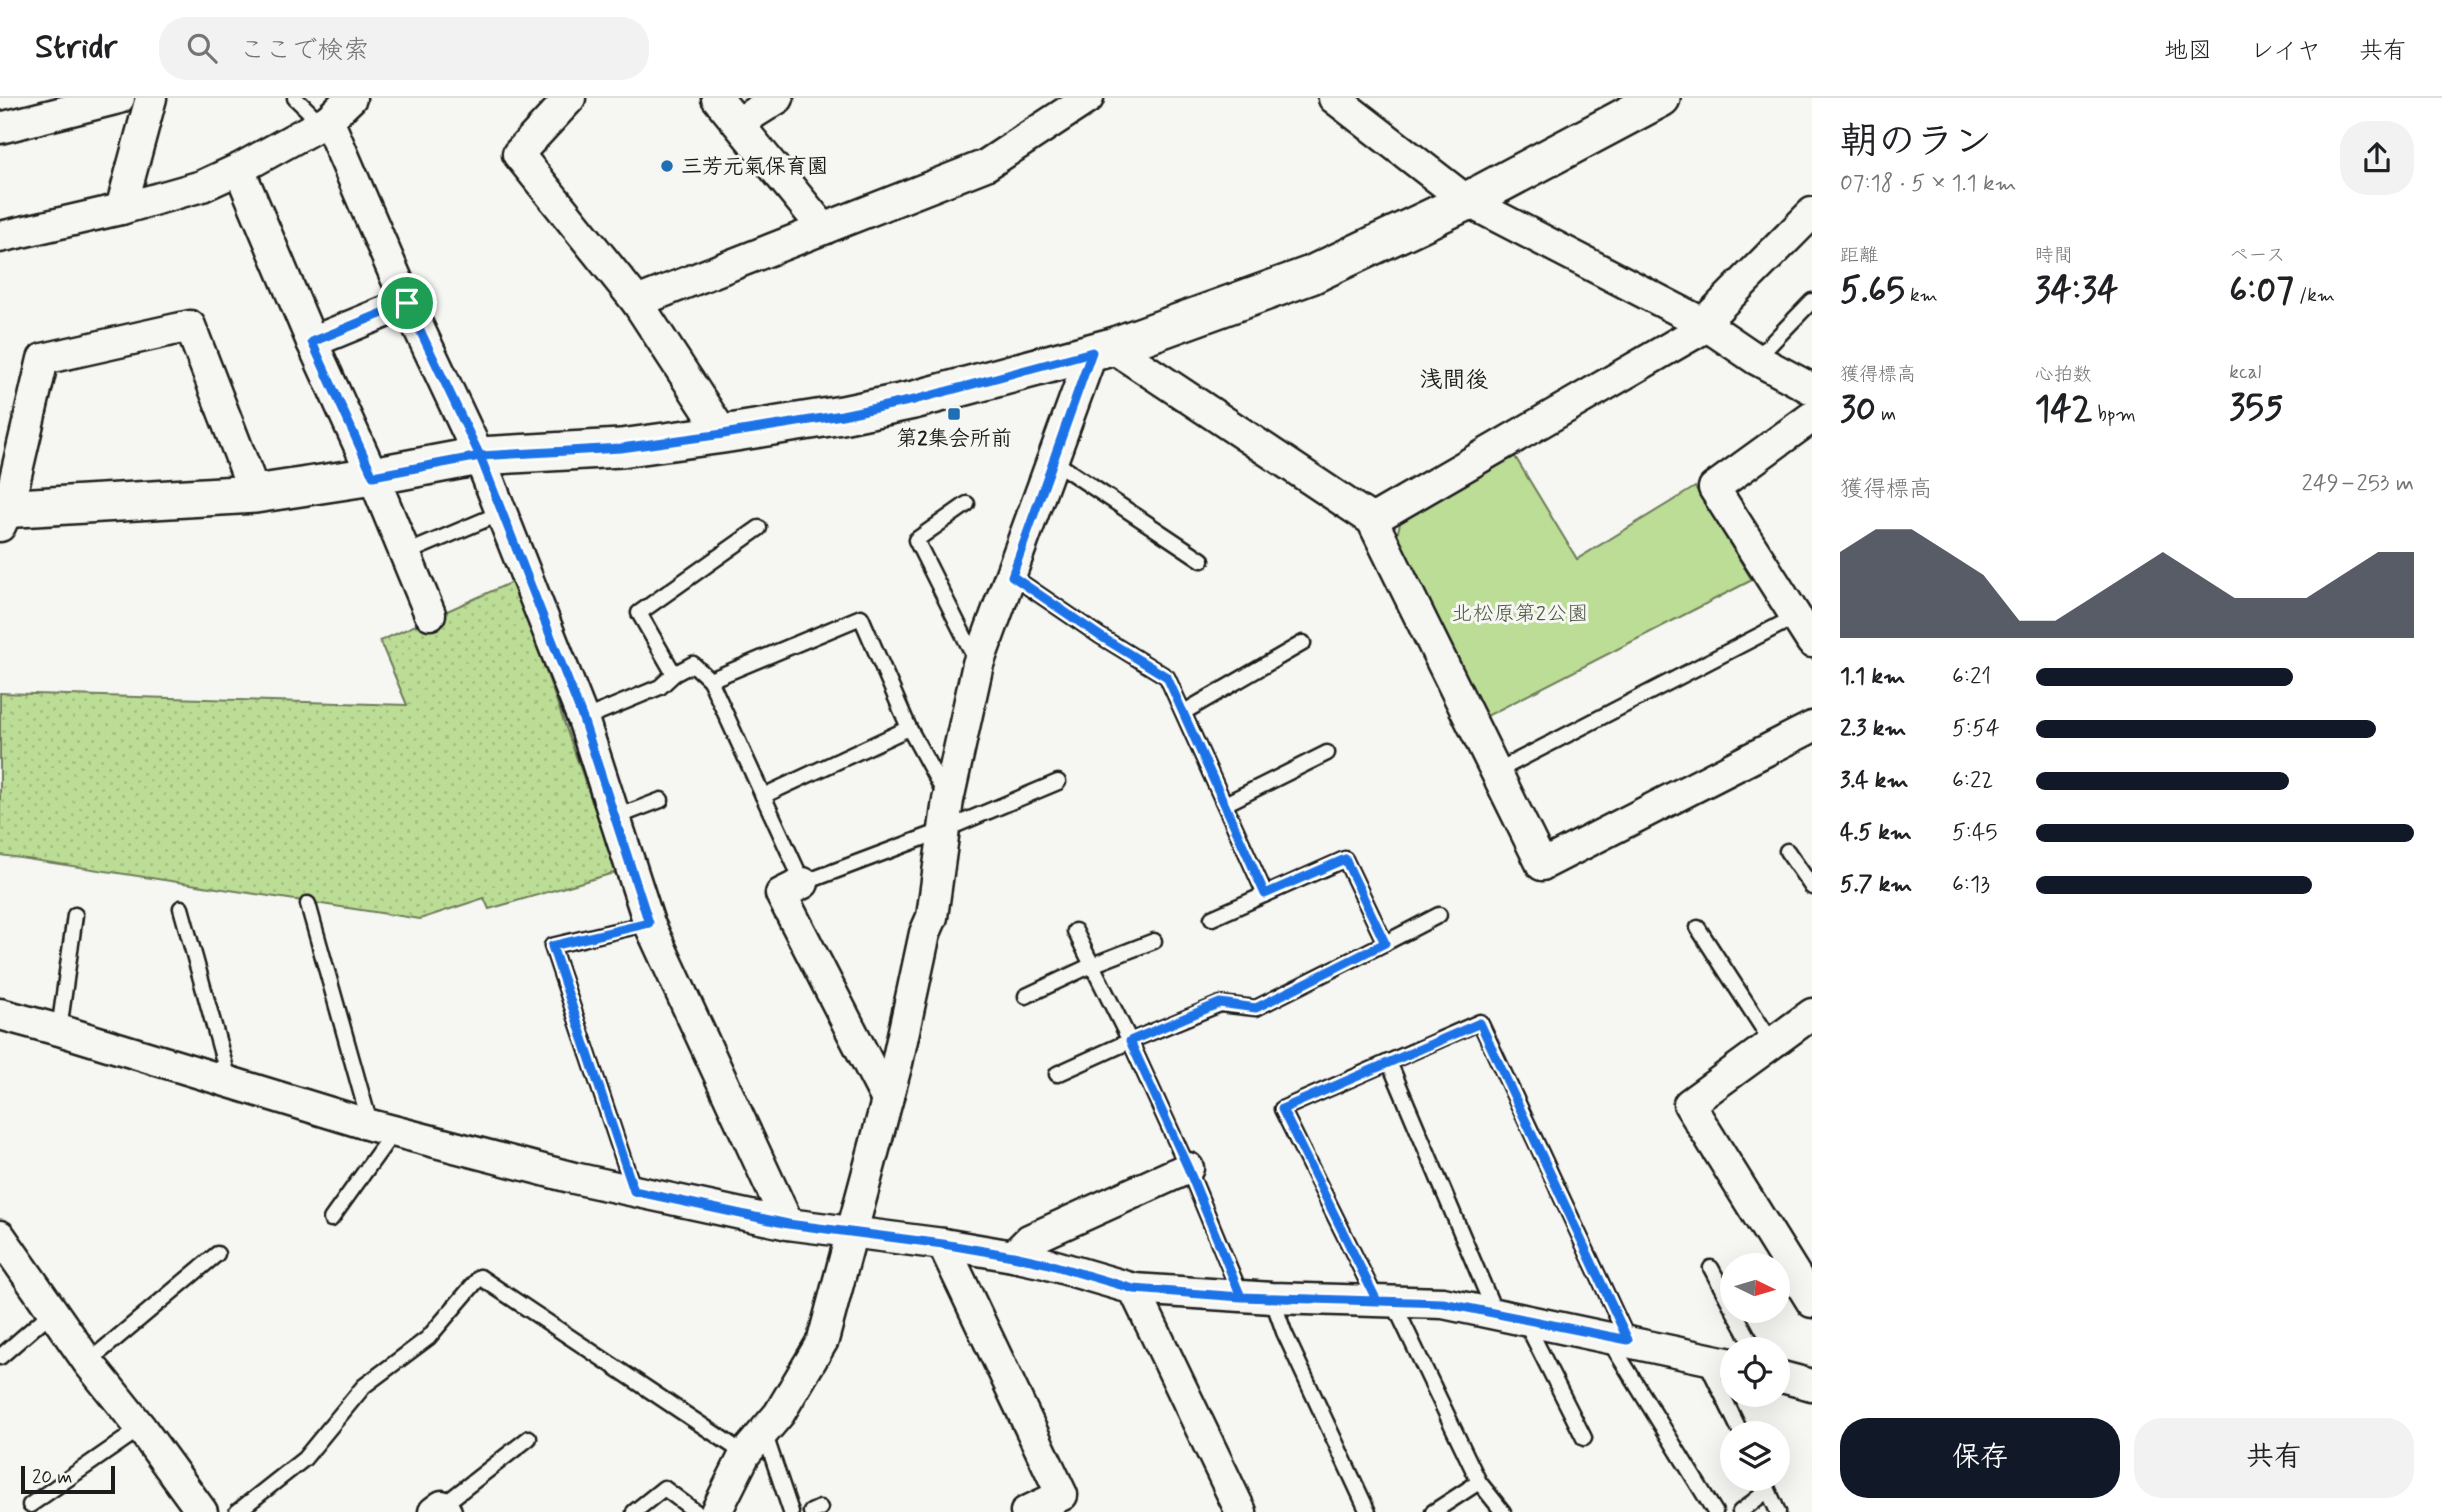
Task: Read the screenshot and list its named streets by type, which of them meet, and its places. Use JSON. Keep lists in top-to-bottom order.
{
  "districts": ["浅間後"],
  "parks": ["北松原第2公園"],
  "places": {
    "other": ["三芳元氣保育園"],
    "transit": ["第2集会所前"]
  },
  "scale_bar": "20 m",
  "north": "right",
  "page": {
    "header": "Stridr",
    "search": "ここで検索",
    "nav": ["地図", "レイヤ", "共有"],
    "heading": ["朝のラン", "07:18 · 5 × 1.1 km"],
    "stats": [
      ["距離", "5.65 km"],
      ["時間", "34:34"],
      ["ペース", "6:07 /km"],
      ["獲得標高", "30 m"],
      ["心拍数", "142 bpm"],
      ["kcal", "355"]
    ],
    "chart": ["獲得標高", "249–253 m"],
    "list": [
      {
        "name": "1.1 km",
        "note": "6:21"
      },
      {
        "name": "2.3 km",
        "note": "5:54"
      },
      {
        "name": "3.4 km",
        "note": "6:22"
      },
      {
        "name": "4.5 km",
        "note": "5:45"
      },
      {
        "name": "5.7 km",
        "note": "6:13"
      }
    ],
    "buttons": ["保存", "共有"],
    "scale": "20 m"
  }
}
